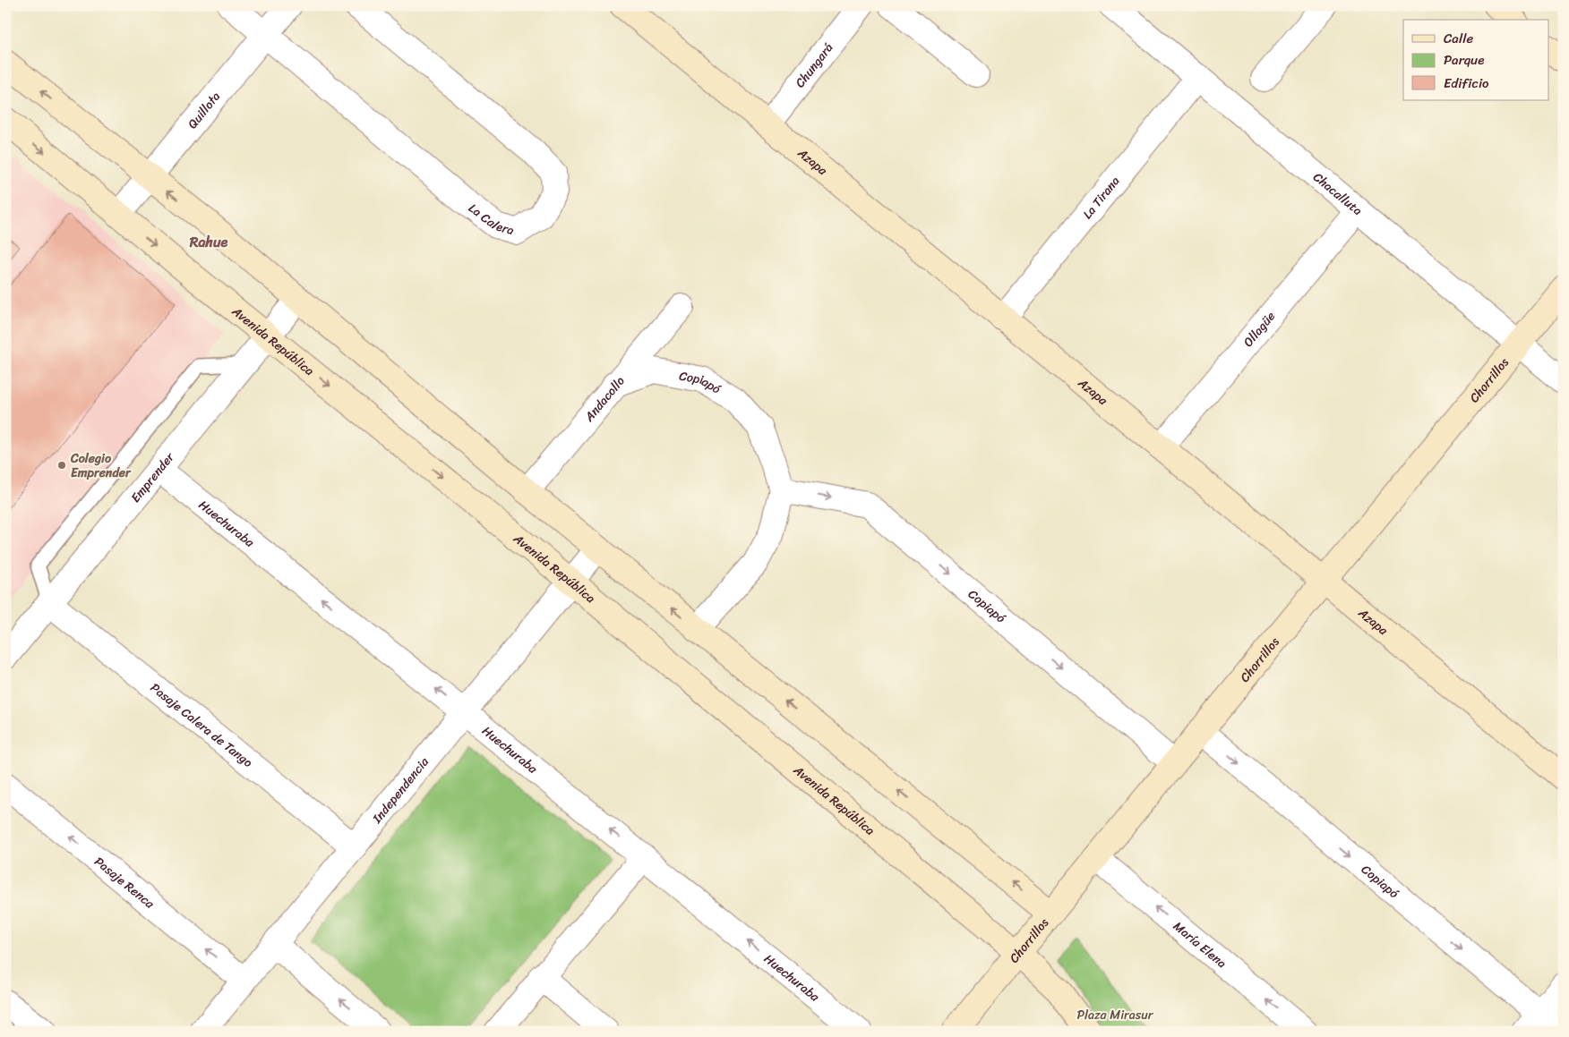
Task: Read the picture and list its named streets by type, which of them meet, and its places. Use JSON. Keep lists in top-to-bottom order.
{
  "streets": {
    "street": [
      "Chungará",
      "Quillota",
      "Azapa",
      "Chacalluta",
      "La Tirana",
      "La Calera",
      "Ollagüe",
      "Avenida República",
      "Chorrillos",
      "Copiapó",
      "Andacollo",
      "Emprender",
      "Huechuraba",
      "Pasaje Calera de Tango",
      "Independencia",
      "Pasaje Renca",
      "María Elena"
    ]
  },
  "crossings": [
    ["Chungará", "Azapa"],
    ["Quillota", "La Calera"],
    ["Quillota", "Avenida República"],
    ["Azapa", "La Tirana"],
    ["Azapa", "Ollagüe"],
    ["Azapa", "Chorrillos"],
    ["Chacalluta", "La Tirana"],
    ["Chacalluta", "Ollagüe"],
    ["Chacalluta", "Chorrillos"],
    ["Avenida República", "Chorrillos"],
    ["Avenida República", "Emprender"],
    ["Avenida República", "Independencia"],
    ["Chorrillos", "Copiapó"],
    ["Chorrillos", "María Elena"],
    ["Copiapó", "Andacollo"],
    ["Emprender", "Huechuraba"],
    ["Emprender", "Pasaje Calera de Tango"],
    ["Huechuraba", "Independencia"],
    ["Pasaje Calera de Tango", "Independencia"],
    ["Independencia", "Pasaje Renca"]
  ],
  "one_way": ["Pasaje Renca", "María Elena"],
  "districts": ["Rahue"],
  "parks": ["Plaza Mirasur"],
  "places": ["Colegio Emprender"],
  "legend": ["Calle", "Parque", "Edificio"]
}
